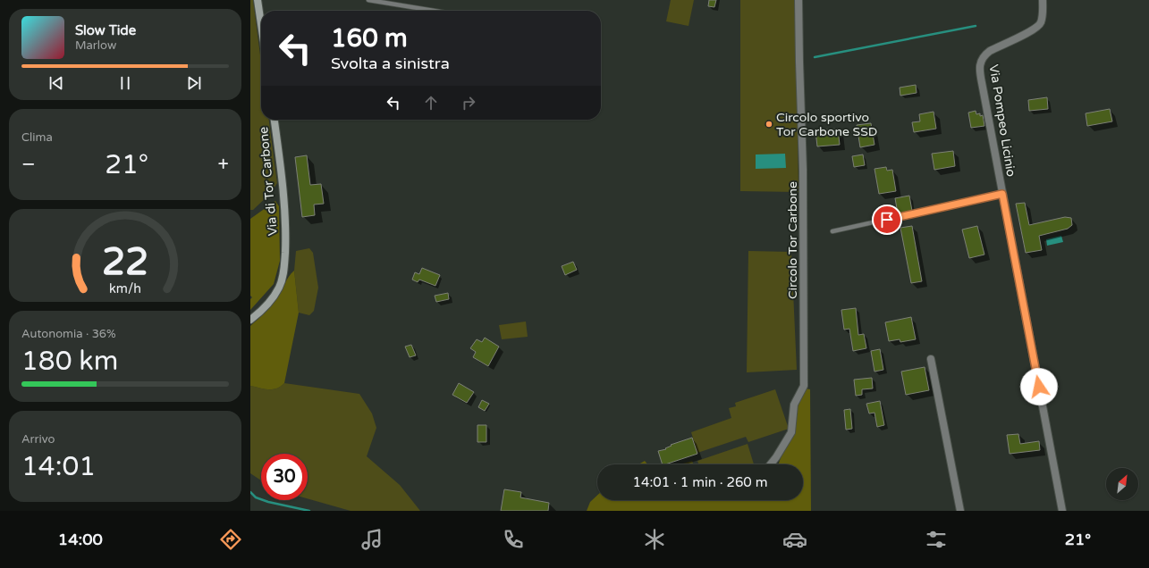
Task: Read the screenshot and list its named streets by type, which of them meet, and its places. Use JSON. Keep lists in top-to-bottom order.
{
  "streets": {
    "main road": ["Via di Tor Carbone"],
    "street": ["Via Pompeo Licinio", "Circolo Tor Carbone"]
  },
  "places": ["Circolo sportivo Tor Carbone SSD"],
  "north": "top right",
  "page": {
    "turn": ["160 m", "Svolta a sinistra"],
    "song": ["Slow Tide", "Marlow"],
    "tile": [
      "Clima",
      ["Autonomia · 36%", "180 km"],
      ["Arrivo", "14:01"]
    ],
    "heat": ["−", "21°", "+"],
    "limit": "30",
    "trip": "14:01 · 1 min · 260 m",
    "tabs": ["14:00", "21°"],
    "gauge": ["22", "km/h"]
  }
}
